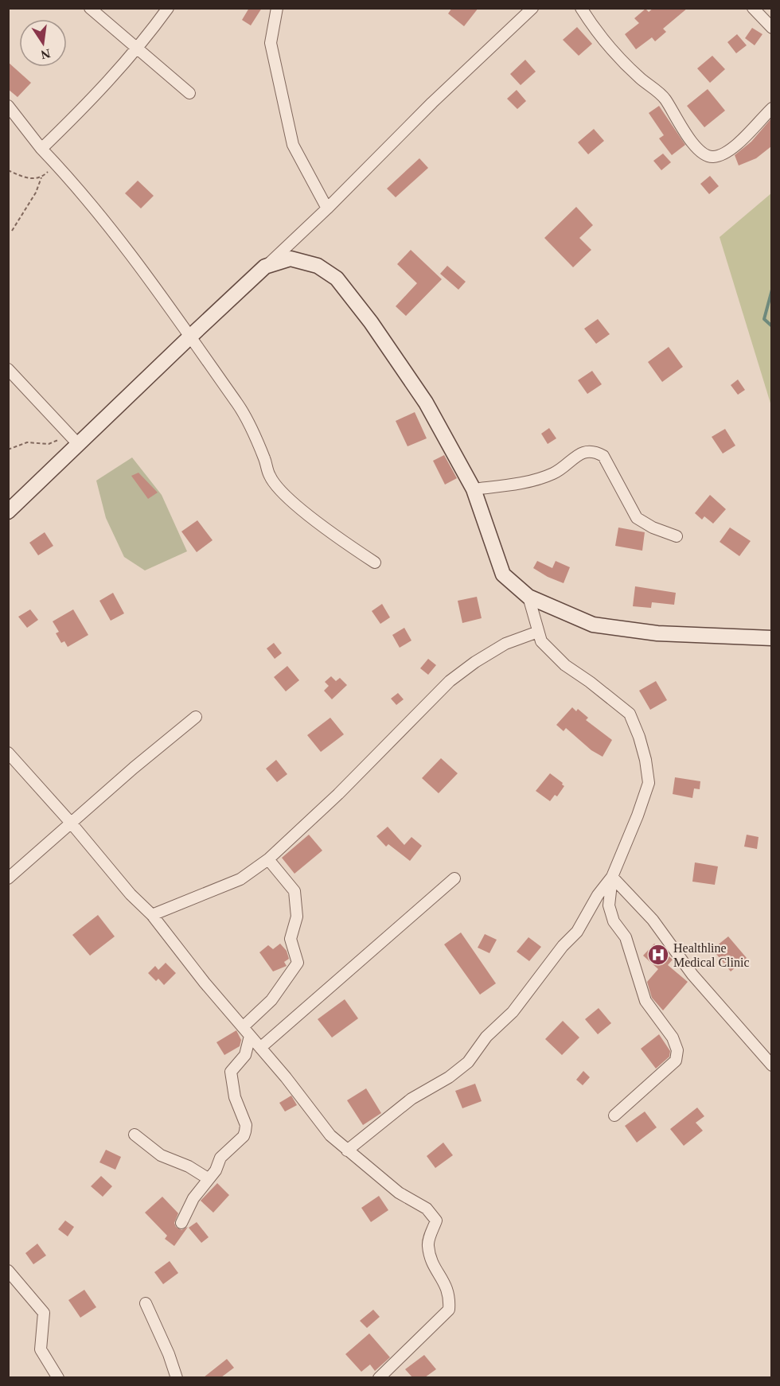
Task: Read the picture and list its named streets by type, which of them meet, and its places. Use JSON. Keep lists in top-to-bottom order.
{
  "places": {
    "hospital": ["Healthline Medical Clinic"]
  },
  "north": "bottom"
}
